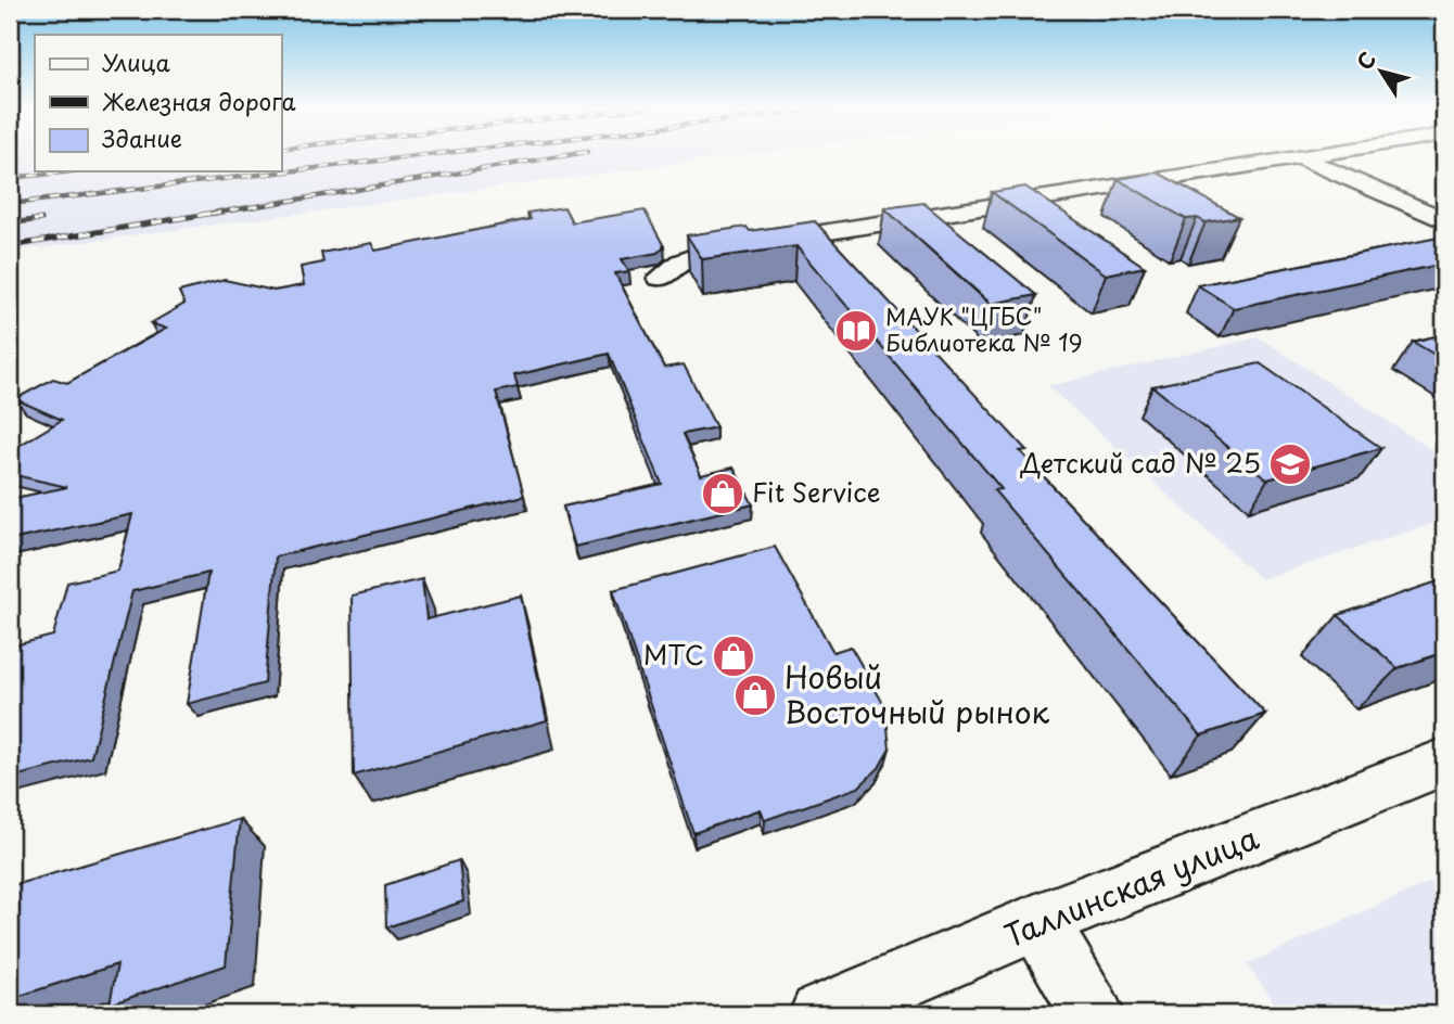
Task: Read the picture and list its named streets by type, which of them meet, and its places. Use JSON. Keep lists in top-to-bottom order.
{
  "streets": {
    "street": ["Таллинская улица"]
  },
  "places": {
    "library": ["МАУК \"ЦГБС\" Библиотека № 19"],
    "school or university": ["Детский сад № 25"],
    "shop": ["Fit Service", "МТС", "Новый Восточный рынок"]
  },
  "legend": ["Улица", "Железная дорога", "Здание"],
  "north": "top left"
}
